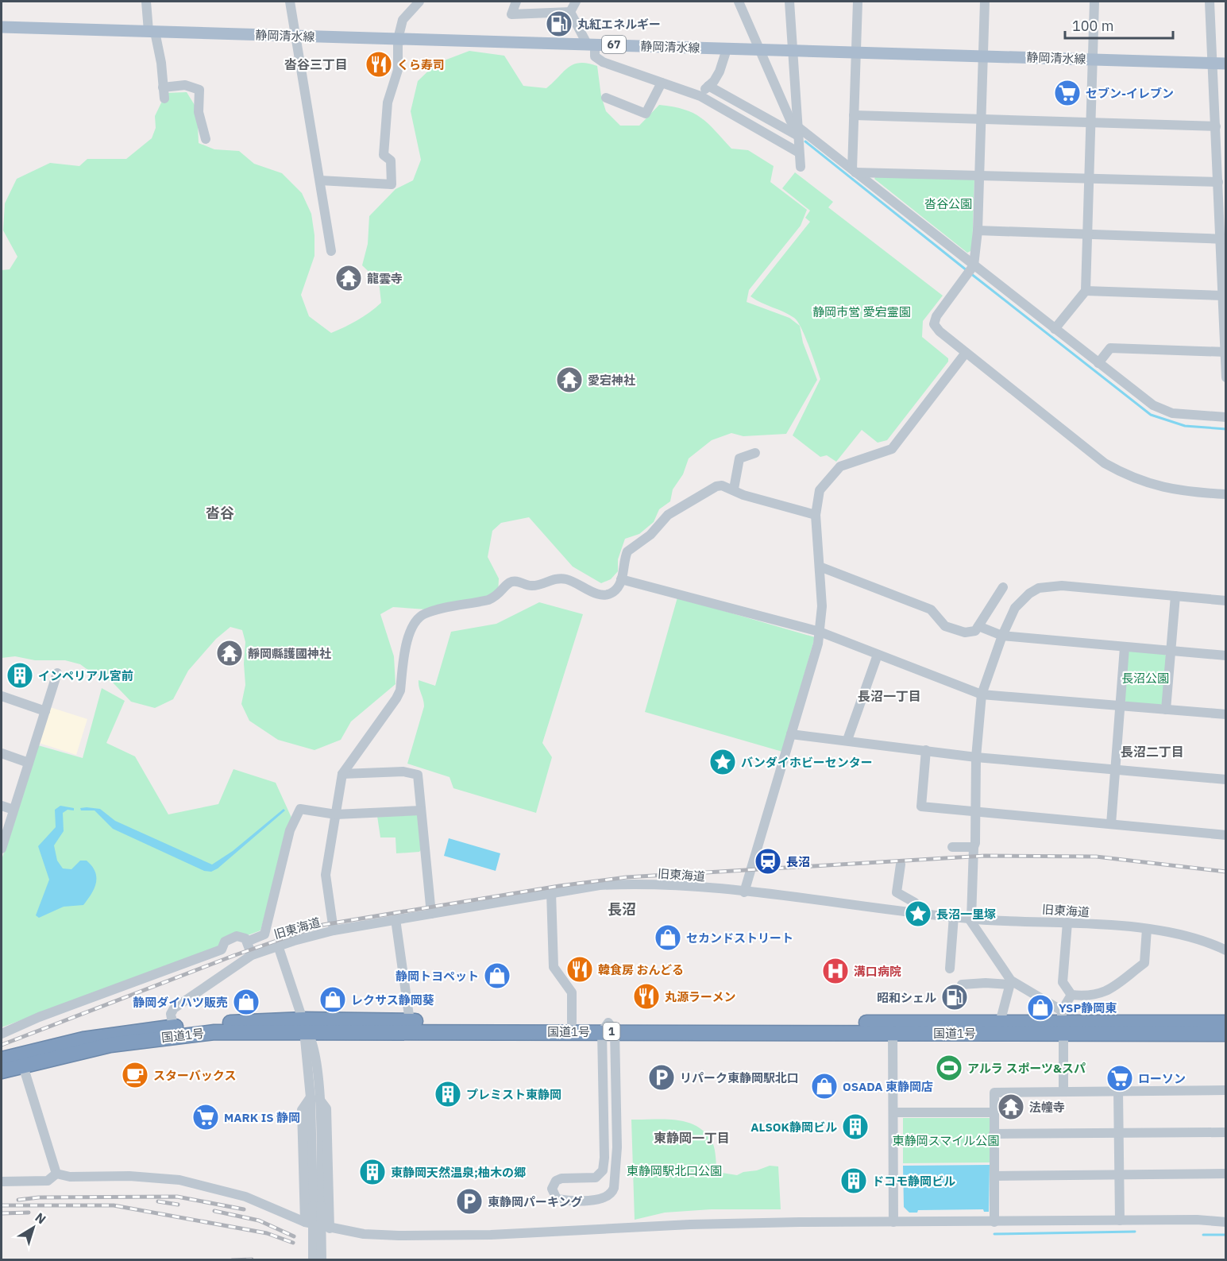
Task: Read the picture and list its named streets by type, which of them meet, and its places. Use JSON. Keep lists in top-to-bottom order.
{
  "streets": {
    "highway": ["国道1号", "1"],
    "main road": ["静岡清水線", "67"],
    "street": ["旧東海道"]
  },
  "crossings": [
    ["旧東海道", "国道1号"]
  ],
  "districts": [
    "沓谷三丁目",
    "沓谷",
    "長沼一丁目",
    "長沼二丁目",
    "長沼",
    "東静岡一丁目"
  ],
  "parks": [
    "沓谷公園",
    "静岡市営 愛宕霊園",
    "長沼公園",
    "東静岡スマイル公園",
    "東静岡駅北口公園"
  ],
  "places": {
    "fuel station": ["丸紅エネルギー", "昭和シェル"],
    "restaurant": ["くら寿司", "韓食房 おんどる", "丸源ラーメン"],
    "supermarket": ["セブン-イレブン", "ローソン", "MARK IS 静岡"],
    "temple": [
      "龍雲寺",
      "愛宕神社",
      "靜岡縣護國神社",
      "法幢寺"
    ],
    "building": [
      "インペリアル宮前",
      "プレミスト東静岡",
      "ALSOK静岡ビル",
      "東静岡天然温泉;柚木の郷",
      "ドコモ静岡ビル"
    ],
    "place": ["バンダイホビーセンター", "長沼一里塚"],
    "station": ["長沼"],
    "shop": [
      "セカンドストリート",
      "静岡トヨペット",
      "レクサス静岡葵",
      "静岡ダイハツ販売",
      "YSP静岡東",
      "OSADA 東静岡店"
    ],
    "hospital": ["溝口病院"],
    "sports": ["アルラ スポーツ&スパ"],
    "cafe": ["スターバックス"],
    "parking": ["リパーク東静岡駅北口", "東静岡パーキング"]
  },
  "scale_bar": "100 m",
  "north": "top right"
}
